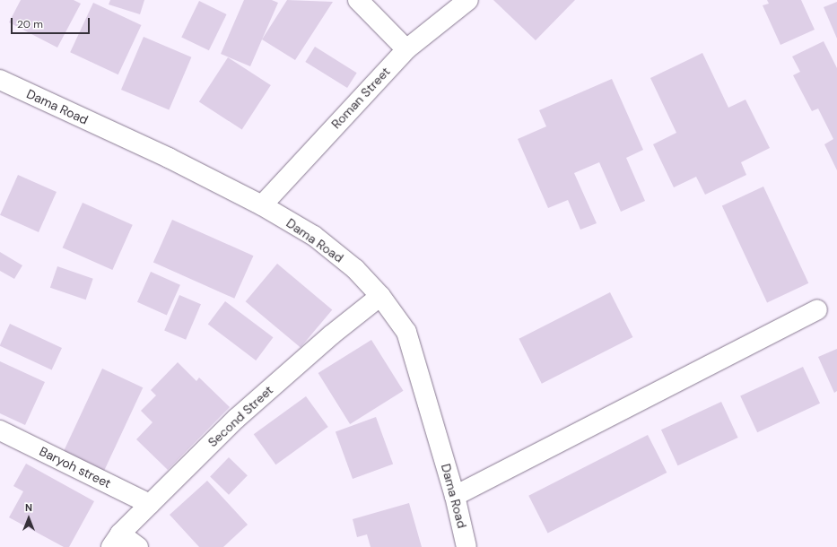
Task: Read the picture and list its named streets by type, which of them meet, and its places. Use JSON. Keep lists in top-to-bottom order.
{
  "streets": {
    "main road": [
      "Roman Street",
      "Dama Road",
      "Second Street",
      "Baryoh street"
    ]
  },
  "crossings": [
    ["Roman Street", "Dama Road"],
    ["Dama Road", "Second Street"],
    ["Second Street", "Baryoh street"]
  ],
  "scale_bar": "20 m",
  "north": "top"
}
